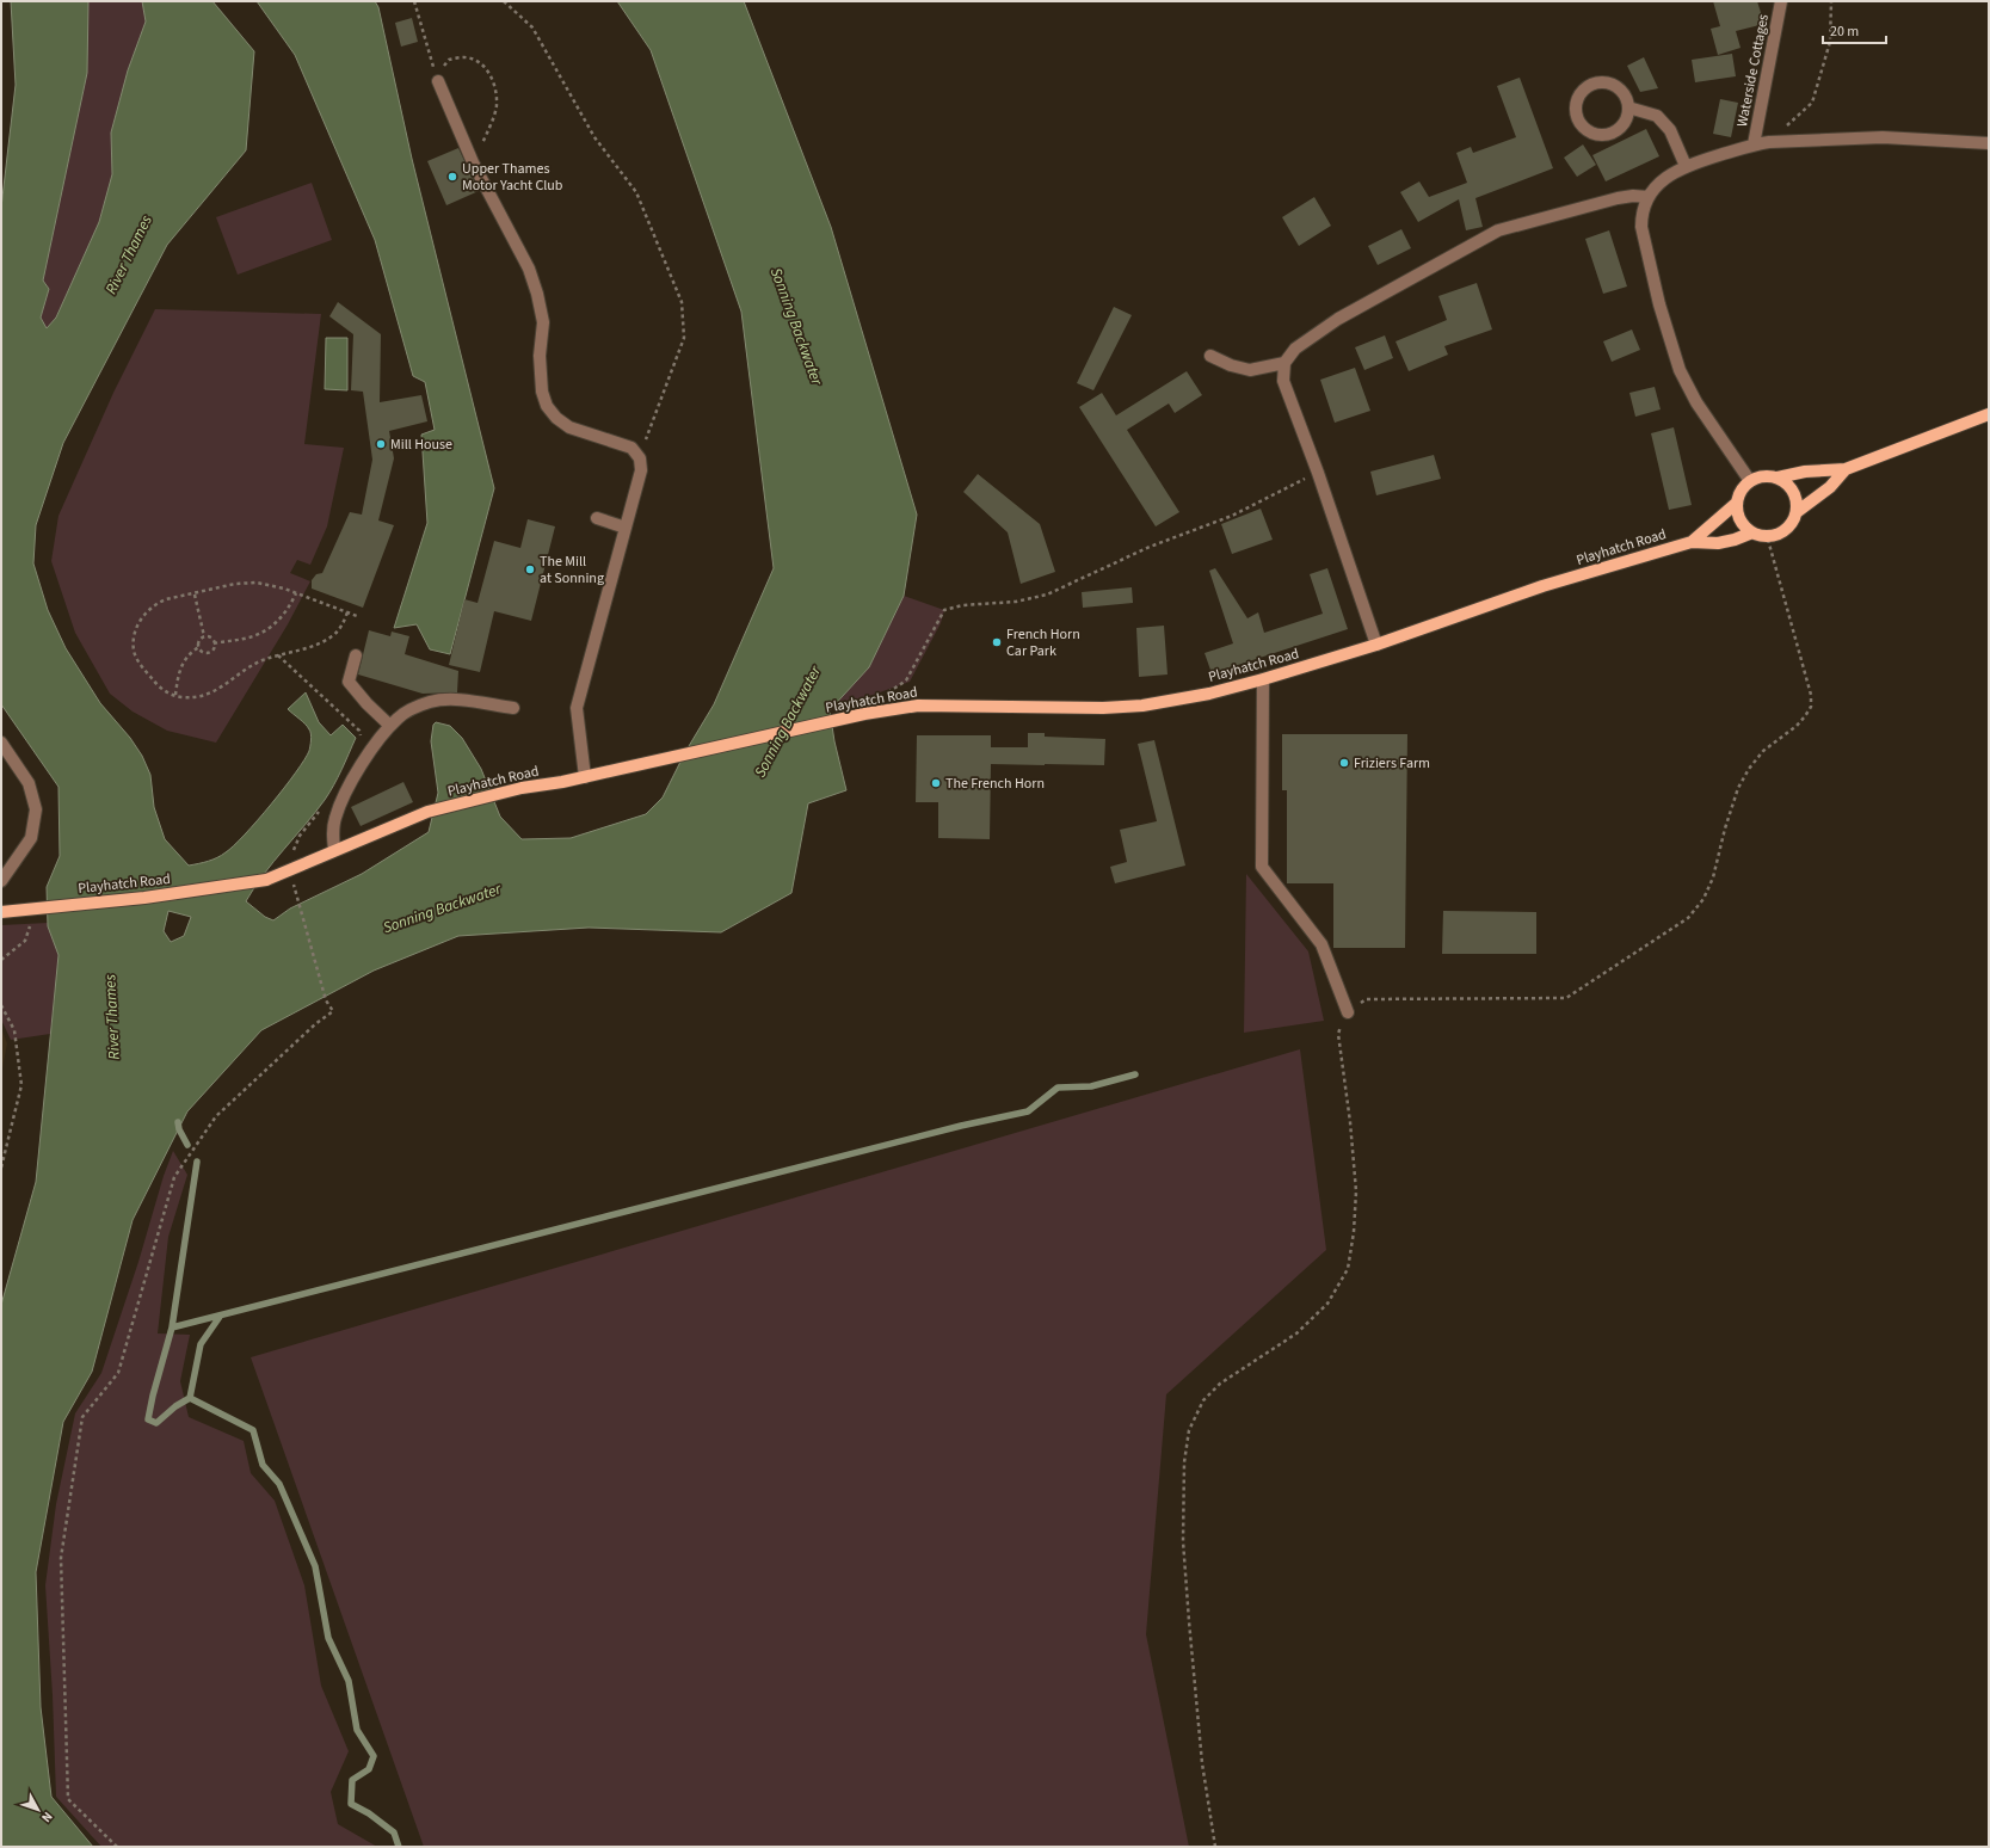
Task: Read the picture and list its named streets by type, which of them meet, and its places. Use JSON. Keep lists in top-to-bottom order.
{
  "streets": {
    "main road": ["Playhatch Road"],
    "street": ["Waterside Cottages"]
  },
  "water": ["River Thames", "Sonning Backwater"],
  "places": [
    "Upper Thames Motor Yacht Club",
    "Mill House",
    "The Mill at Sonning",
    "French Horn Car Park",
    "Friziers Farm",
    "The French Horn"
  ],
  "scale_bar": "20 m",
  "north": "bottom right"
}
